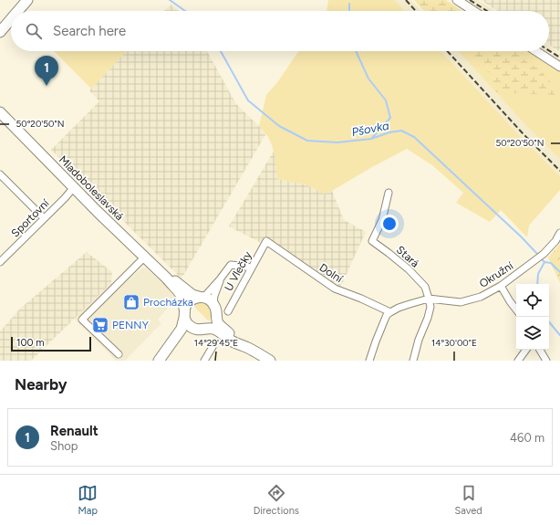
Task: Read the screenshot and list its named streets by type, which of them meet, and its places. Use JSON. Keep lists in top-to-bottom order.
{
  "streets": {
    "main road": ["Mladoboleslavská"],
    "street": [
      "Sportovní",
      "Stará",
      "U Vlečky",
      "Dolní",
      "Okružní"
    ]
  },
  "crossings": [
    ["Mladoboleslavská", "Sportovní"],
    ["Stará", "Okružní"],
    ["U Vlečky", "Dolní"],
    ["Dolní", "Okružní"]
  ],
  "water": ["Pšovka"],
  "places": {
    "shop": ["Procházka"],
    "supermarket": ["PENNY"]
  },
  "scale_bar": "100 m",
  "page": {
    "search": "Search here",
    "pins": "1",
    "scale": "100 m",
    "heading": "Nearby",
    "list": [
      {
        "mark": "1",
        "name": "Renault",
        "note": "Shop",
        "value": "460 m"
      }
    ],
    "nav": ["Map", "Directions", "Saved"]
  },
  "coordinates": ["50°20'50\"N", "14°29'45\"E", "14°30'00\"E"]
}
